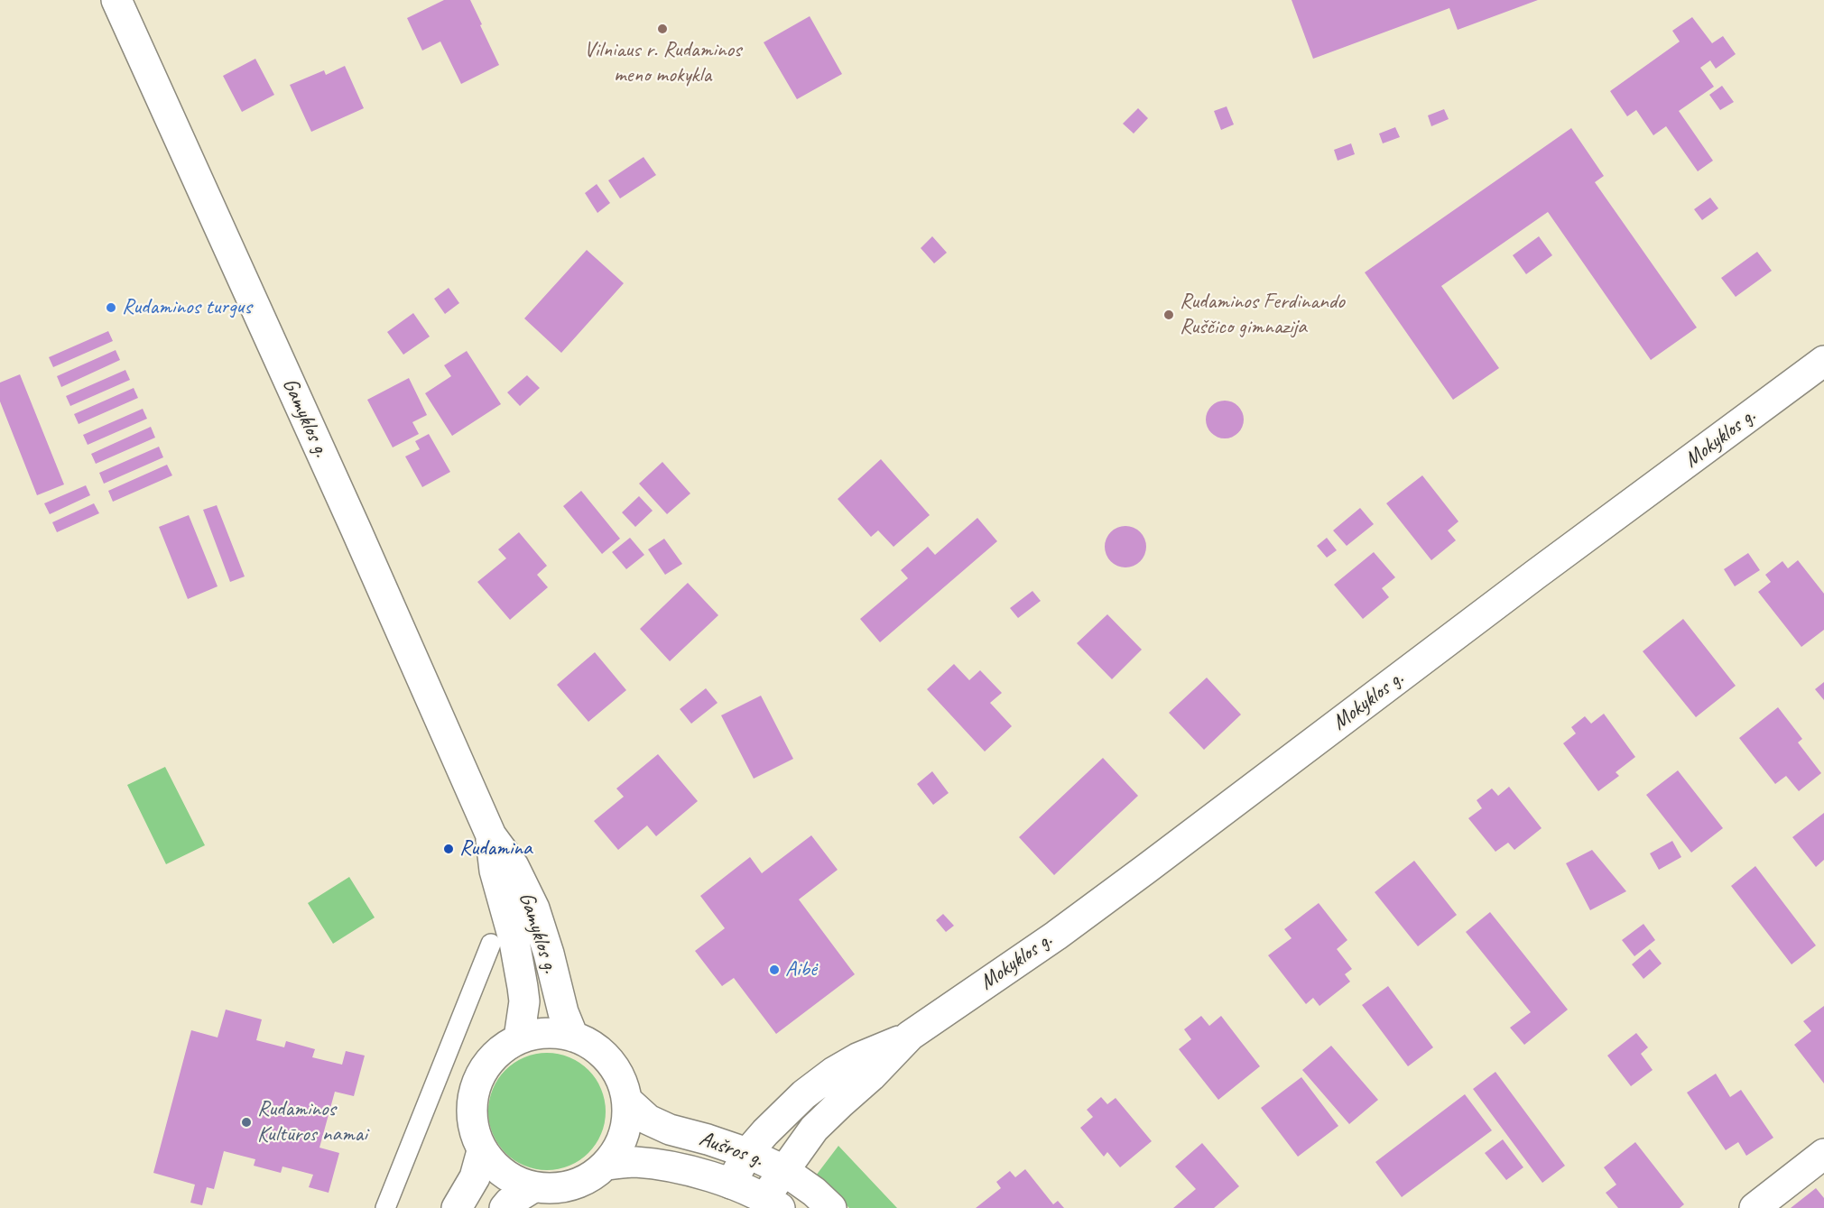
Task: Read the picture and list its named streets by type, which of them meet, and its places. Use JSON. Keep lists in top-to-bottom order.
{
  "streets": {
    "main road": ["Gamyklos g.", "Mokyklos g.", "Aušros g."]
  },
  "crossings": [
    ["Gamyklos g.", "Aušros g."],
    ["Mokyklos g.", "Aušros g."]
  ],
  "places": [
    "Vilniaus r. Rudaminos meno mokykla",
    "Rudaminos turgus",
    "Rudaminos Ferdinando Ruščico gimnazija",
    "Rudamina",
    "Aibė",
    "Rudaminos Kultūros namai"
  ]
}
